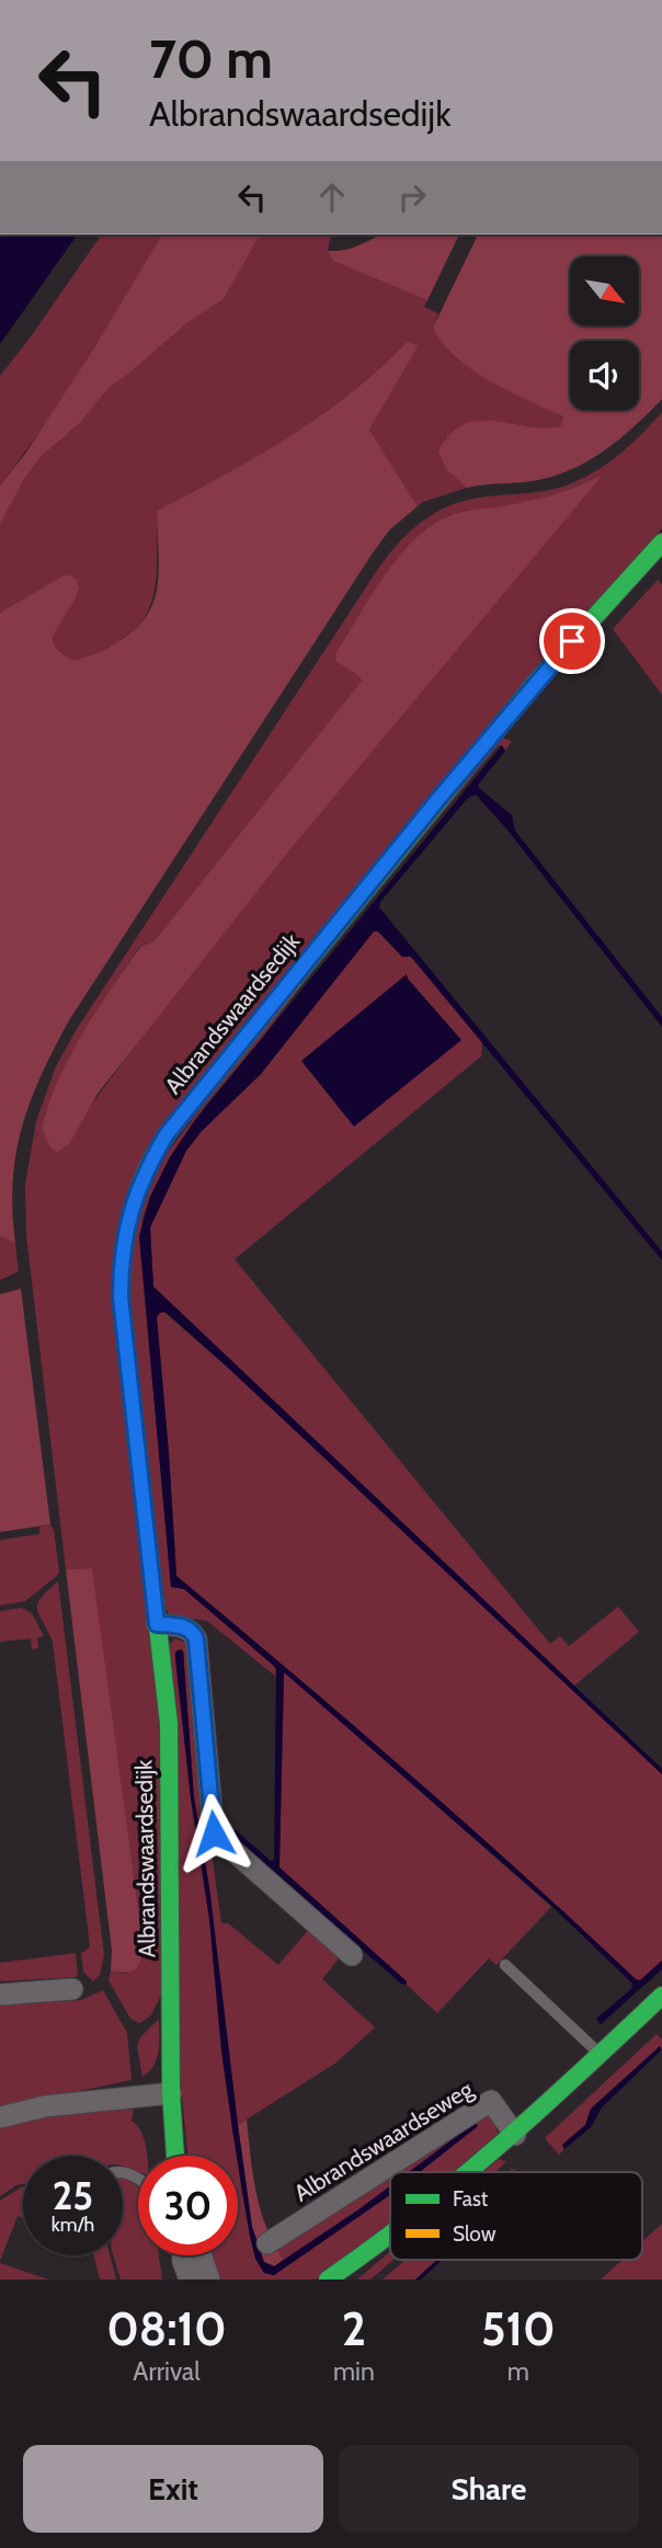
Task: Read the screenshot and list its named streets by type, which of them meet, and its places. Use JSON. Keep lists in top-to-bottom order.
{
  "streets": {
    "street": ["Albrandswaardsedijk", "Albrandswaardseweg"]
  },
  "legend": ["Fast", "Slow"],
  "north": "bottom right",
  "page": {
    "turn": ["70 m", "Albrandswaardsedijk"],
    "speed": "25 km/h",
    "limit": "30",
    "eta": [
      "08:10",
      "Arrival",
      "2",
      "min",
      "510",
      "m"
    ],
    "buttons": ["Exit", "Share"]
  }
}
